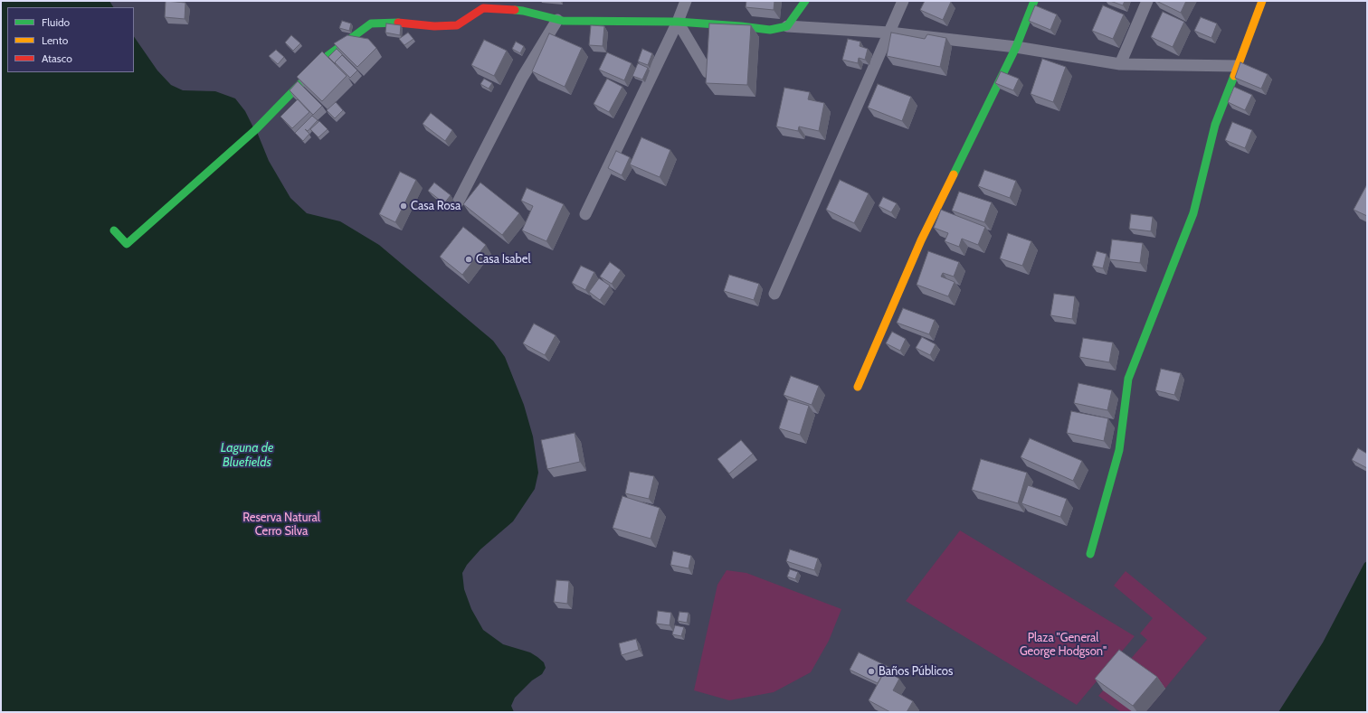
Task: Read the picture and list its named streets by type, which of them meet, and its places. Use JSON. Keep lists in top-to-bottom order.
{
  "water": ["Laguna de Bluefields"],
  "parks": ["Reserva Natural Cerro Silva", "Plaza \"General George Hodgson\""],
  "places": ["Casa Rosa", "Casa Isabel", "Baños Públicos"],
  "legend": ["Fluido", "Lento", "Atasco"]
}
